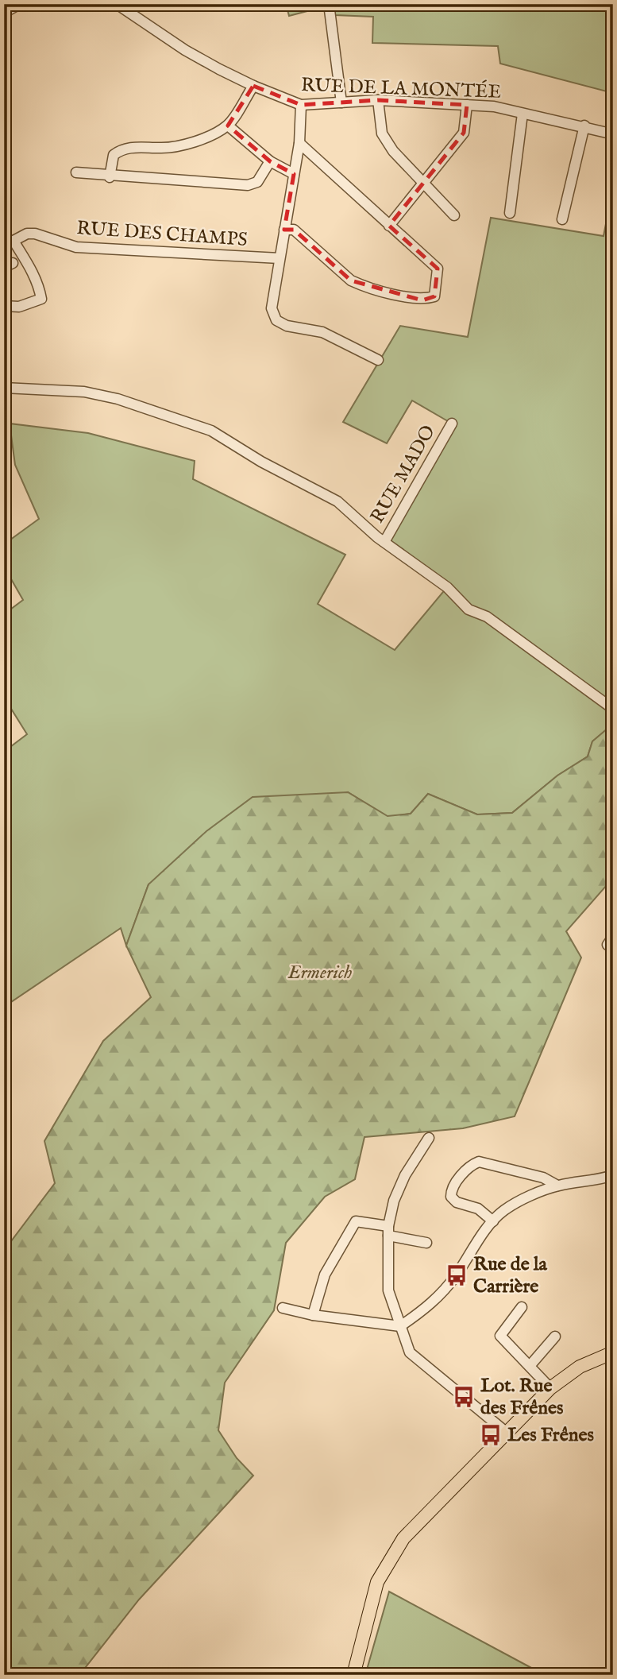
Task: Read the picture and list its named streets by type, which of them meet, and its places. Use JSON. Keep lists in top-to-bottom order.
{
  "streets": {
    "street": ["RUE DE LA MONTÉE", "RUE DES CHAMPS", "RUE MADO"]
  },
  "parks": ["Ermerich"],
  "places": {
    "bus stop": ["Rue de la Carrière", "Lot. Rue des Frênes", "Les Frênes"]
  }
}
